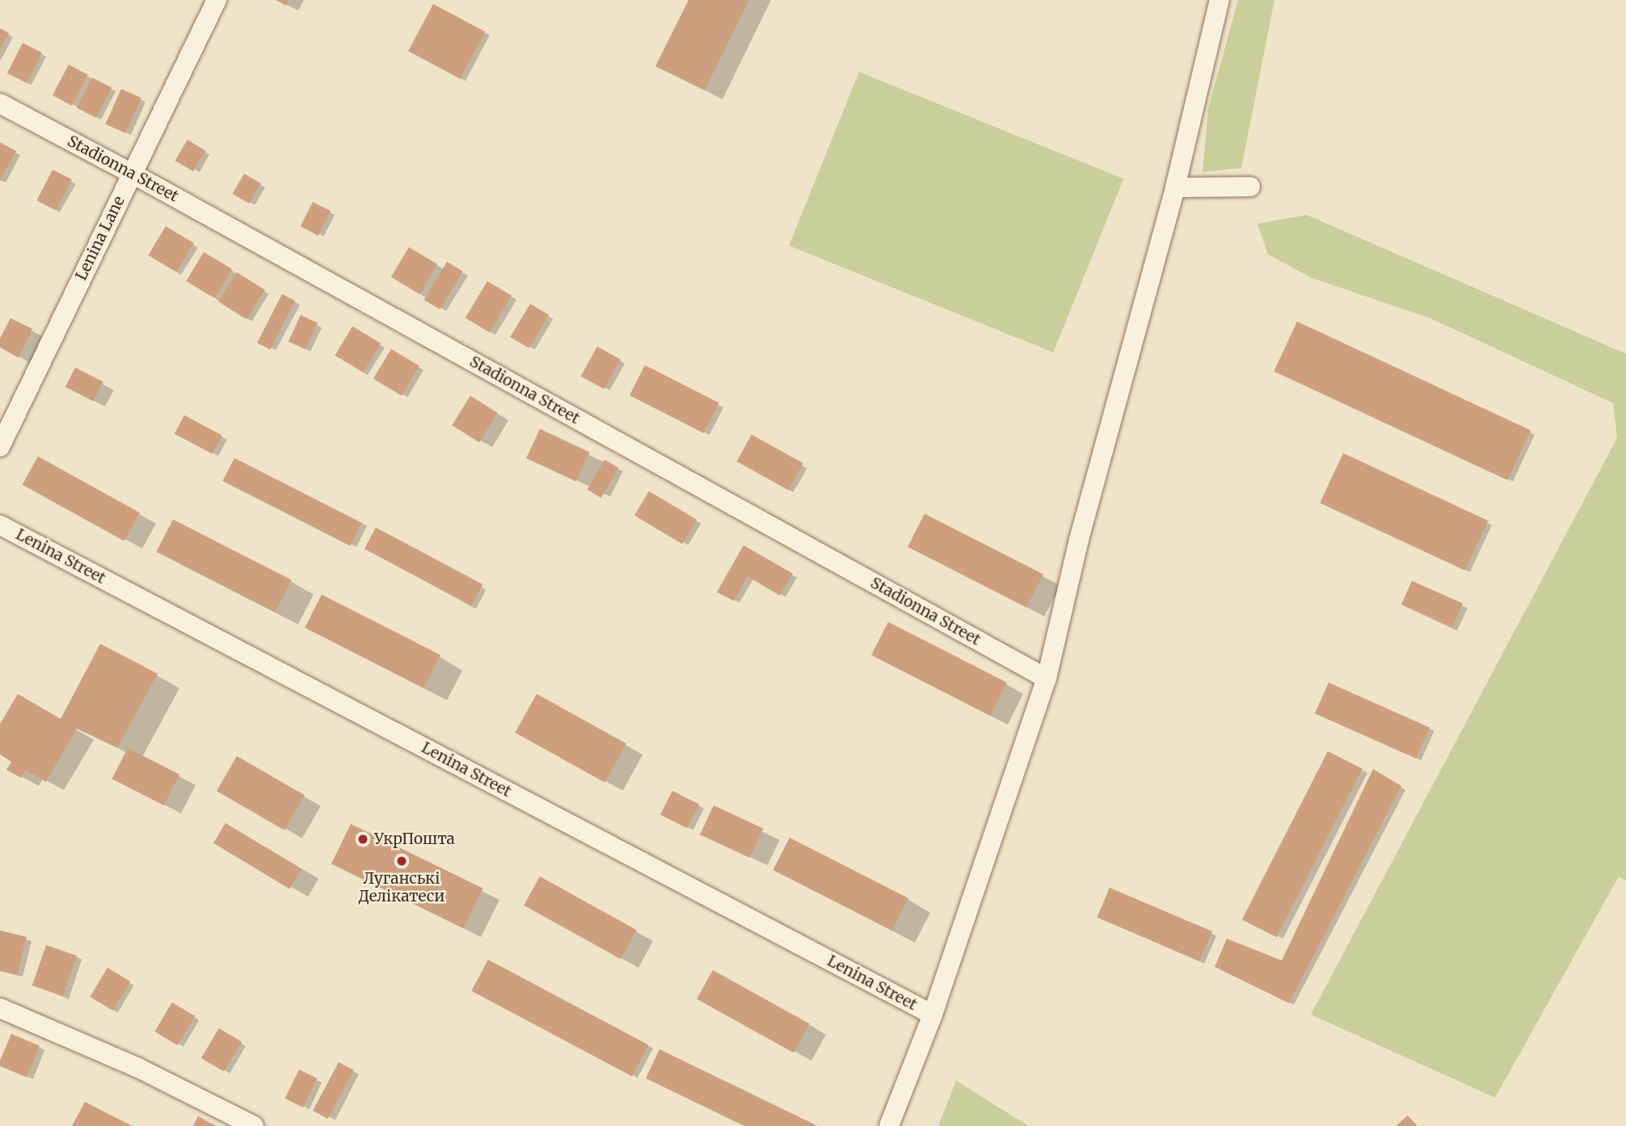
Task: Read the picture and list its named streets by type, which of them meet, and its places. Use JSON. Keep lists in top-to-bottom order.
{
  "streets": {
    "street": ["Stadionna Street", "Lenina Lane", "Lenina Street"]
  },
  "crossings": [
    ["Stadionna Street", "Lenina Lane"]
  ],
  "places": ["УкрПошта", "Луганські Делікатеси"]
}
